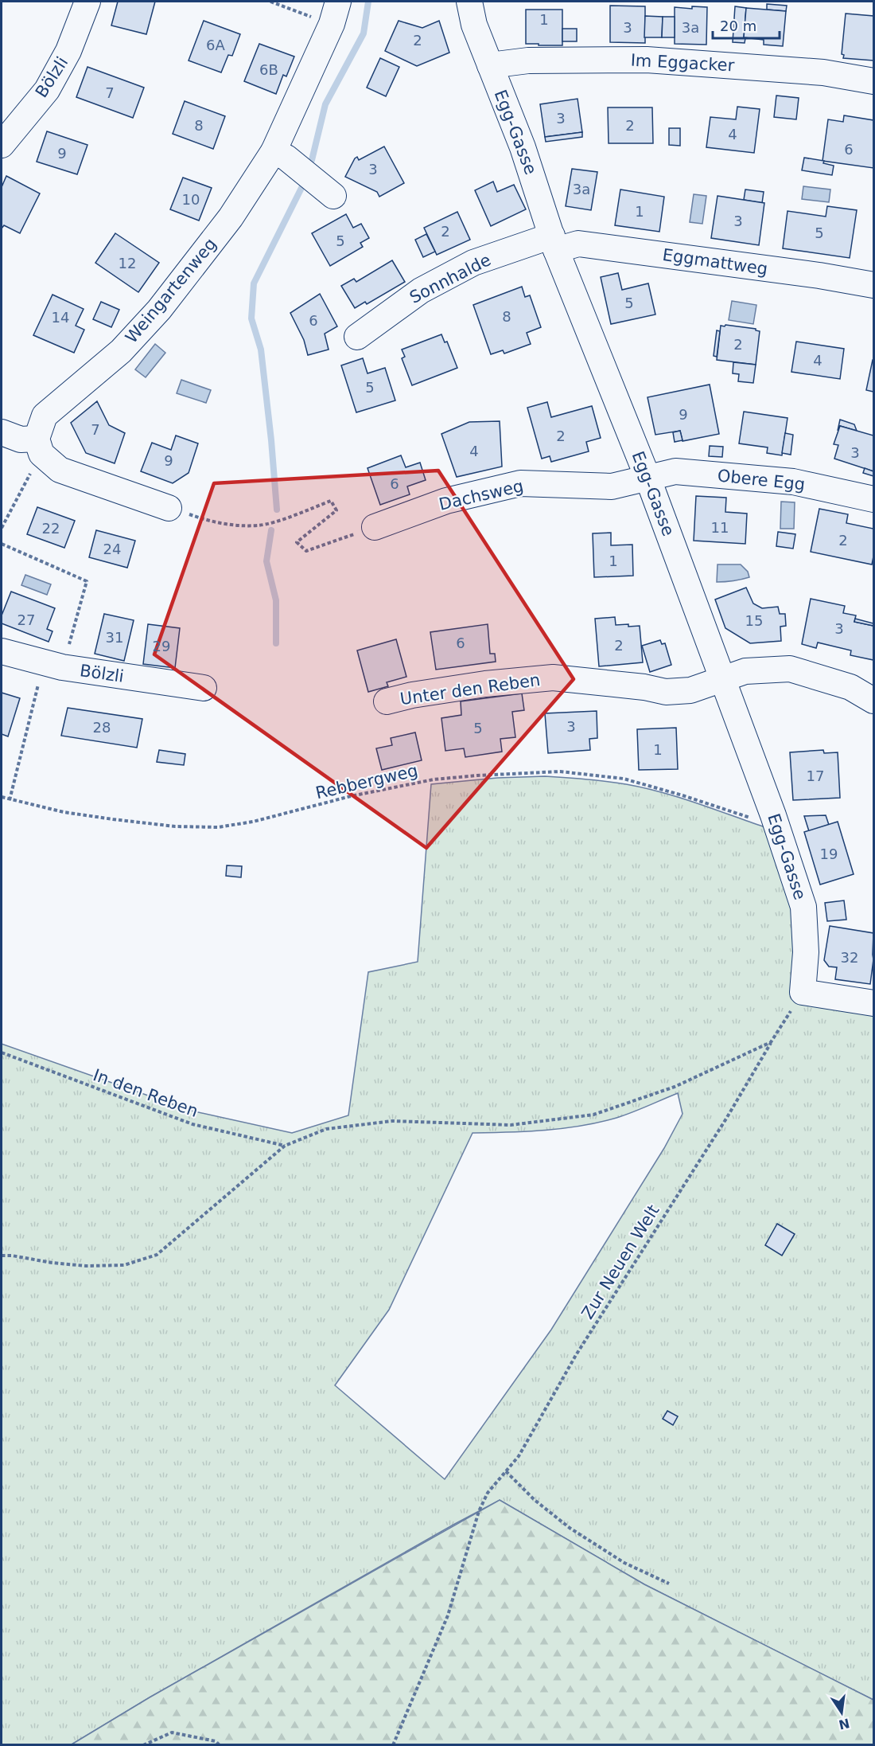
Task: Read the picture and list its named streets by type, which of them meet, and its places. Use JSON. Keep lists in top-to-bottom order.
{
  "streets": {
    "street": [
      "Im Eggacker",
      "Bölzli",
      "Egg-Gasse",
      "Eggmattweg",
      "Sonnhalde",
      "Weingartenweg",
      "Obere Egg",
      "Dachsweg",
      "Unter den Reben"
    ],
    "path": ["Rebbergweg", "In den Reben", "Zur Neuen Welt"]
  },
  "crossings": [
    ["Im Eggacker", "Egg-Gasse"],
    ["Egg-Gasse", "Eggmattweg"],
    ["Egg-Gasse", "Sonnhalde"],
    ["Egg-Gasse", "Obere Egg"],
    ["Egg-Gasse", "Dachsweg"],
    ["Egg-Gasse", "Unter den Reben"],
    ["Egg-Gasse", "Zur Neuen Welt"],
    ["Eggmattweg", "Sonnhalde"],
    ["Obere Egg", "Dachsweg"]
  ],
  "house_numbers": [
    "1",
    "3",
    "3a",
    "2",
    "6A",
    "6B",
    "7",
    "3",
    "8",
    "2",
    "4",
    "6",
    "9",
    "3",
    "3a",
    "10",
    "1",
    "3",
    "2",
    "5",
    "5",
    "12",
    "5",
    "8",
    "14",
    "6",
    "2",
    "4",
    "5",
    "9",
    "7",
    "2",
    "4",
    "3",
    "9",
    "6",
    "11",
    "22",
    "2",
    "24",
    "1",
    "27",
    "15",
    "3",
    "31",
    "6",
    "2",
    "29",
    "3",
    "28",
    "5",
    "1",
    "17",
    "19",
    "32"
  ],
  "scale_bar": "20 m",
  "north": "bottom"
}
